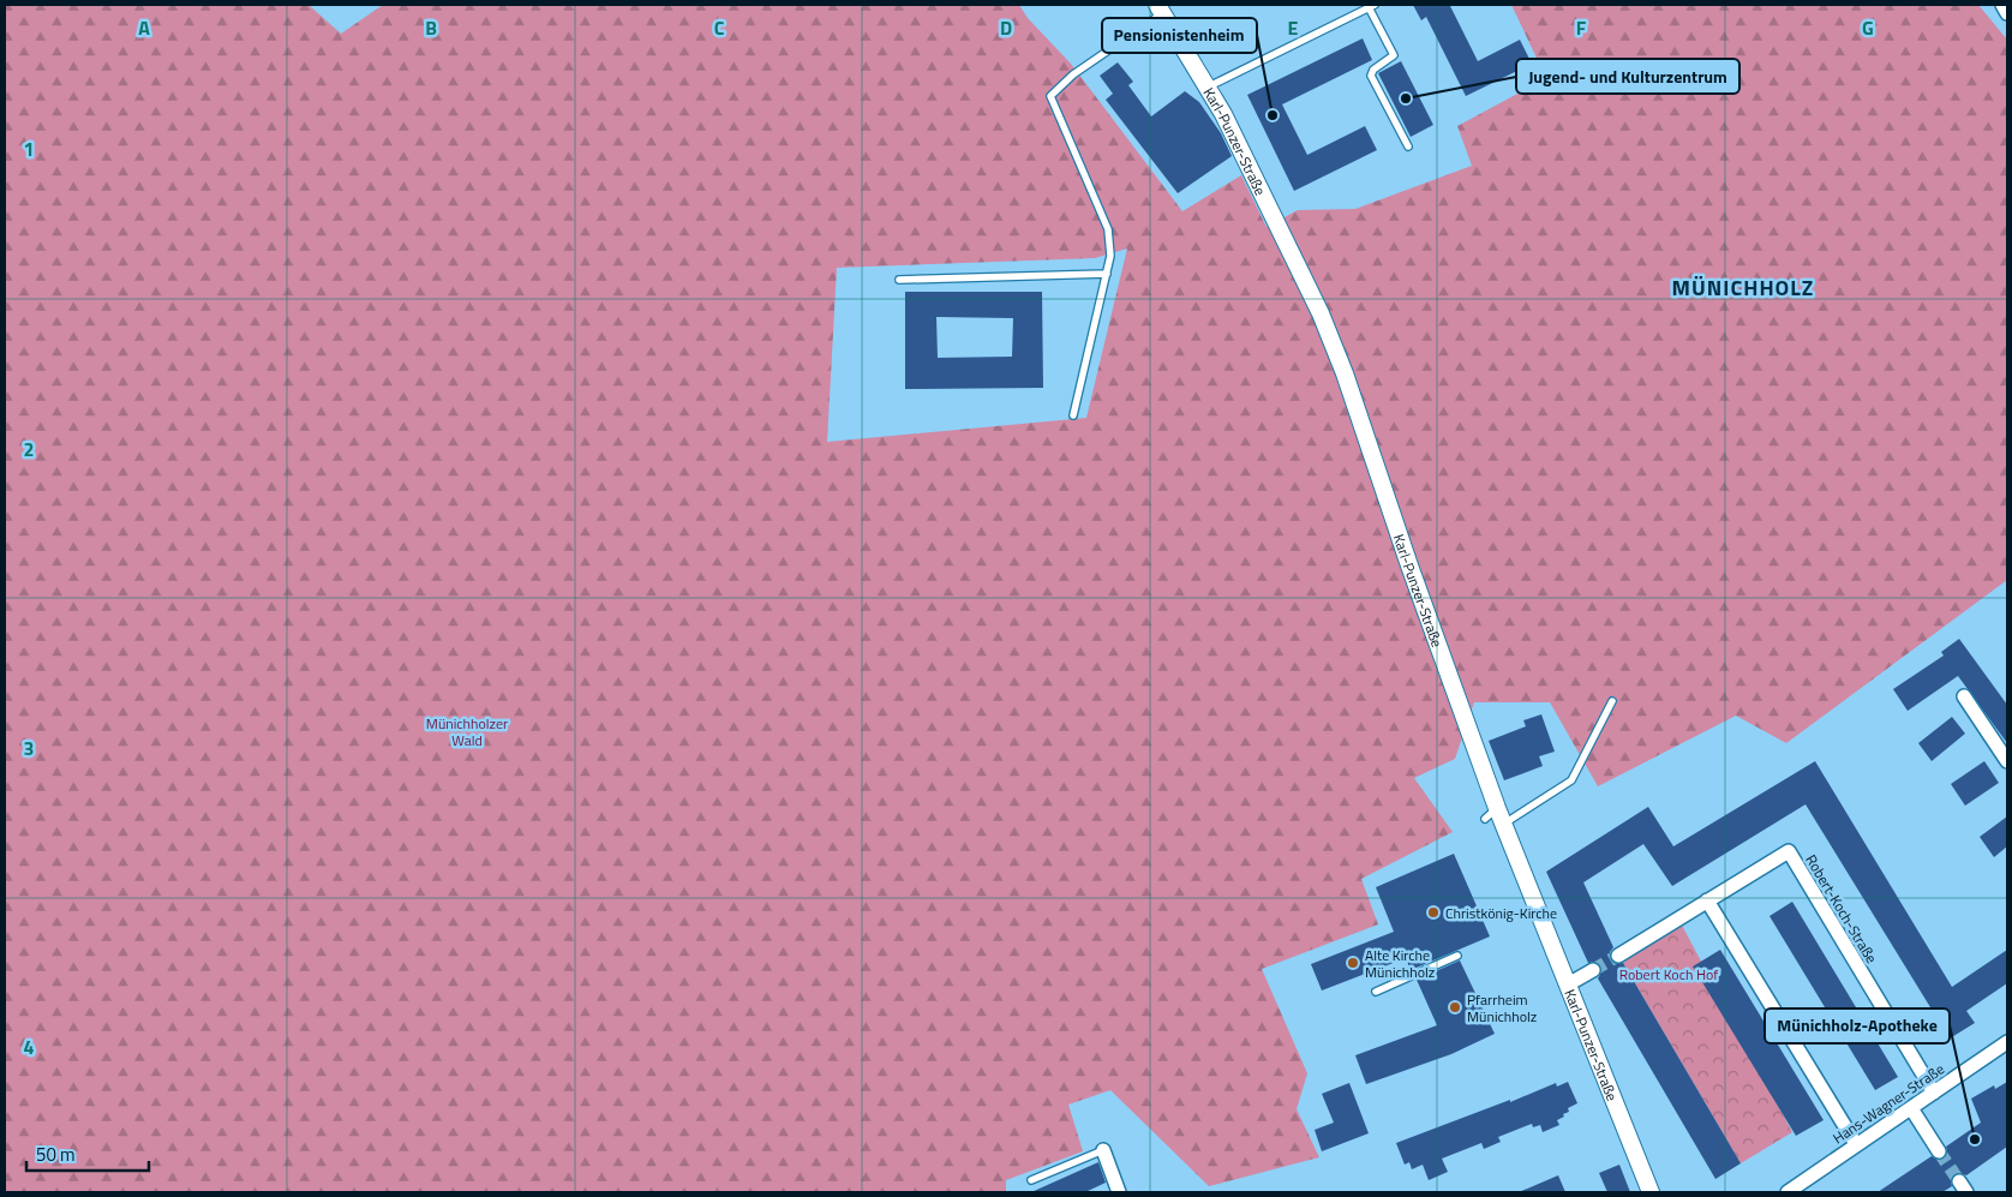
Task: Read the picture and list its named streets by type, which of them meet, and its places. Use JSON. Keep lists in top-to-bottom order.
{
  "streets": {
    "street": ["Karl-Punzer-Straße", "Robert-Koch-Straße", "Hans-Wagner-Straße"]
  },
  "crossings": [
    ["Robert-Koch-Straße", "Hans-Wagner-Straße"]
  ],
  "districts": ["MÜNICHHOLZ"],
  "parks": ["Münichholzer Wald", "Robert Koch Hof"],
  "places": [
    "Jugend- und Kulturzentrum",
    "Pensionistenheim",
    "Christkönig-Kirche",
    "Alte Kirche Münichholz",
    "Pfarrheim Münichholz",
    "Münichholz-Apotheke"
  ],
  "scale_bar": "50 m",
  "grid": {
    "columns": [
      "A",
      "B",
      "C",
      "D",
      "E",
      "F",
      "G"
    ],
    "rows": [
      "1",
      "2",
      "3",
      "4"
    ]
  }
}
